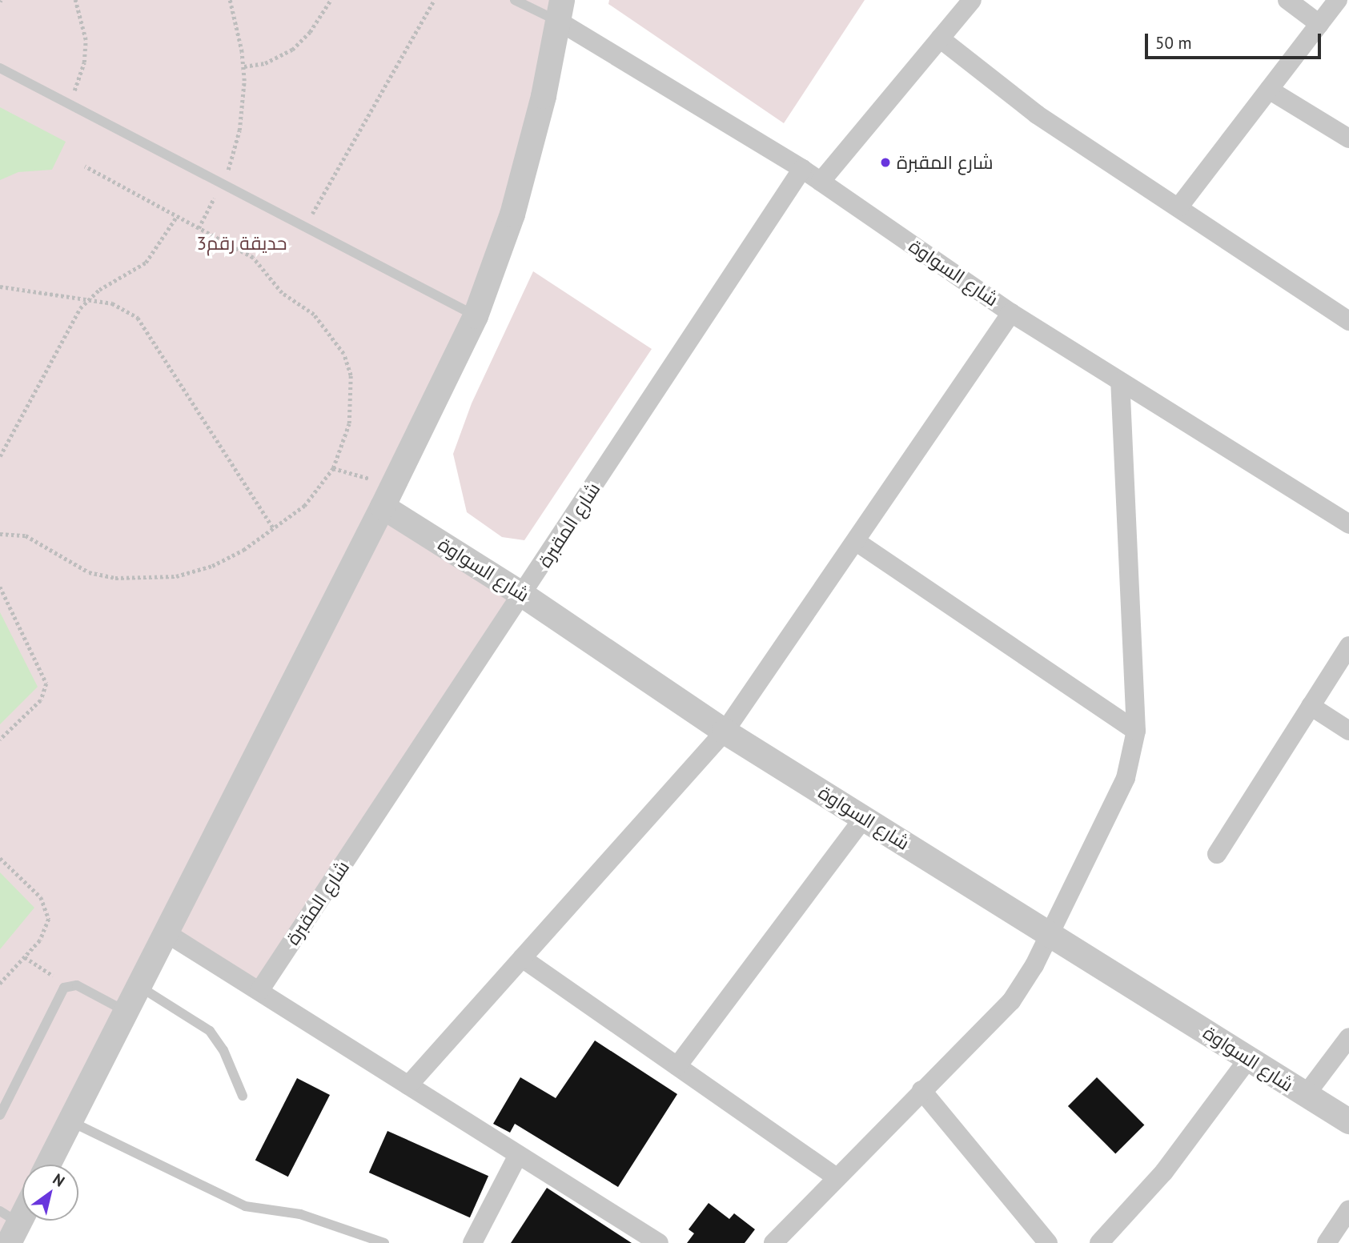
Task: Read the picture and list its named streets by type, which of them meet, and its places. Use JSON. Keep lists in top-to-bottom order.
{
  "streets": {
    "street": ["شارع السواوة", "شارع المقبرة"]
  },
  "crossings": [
    ["شارع السواوة", "شارع المقبرة"]
  ],
  "parks": ["حديقة رقم3"],
  "places": ["شارع المقبرة"],
  "scale_bar": "50 m",
  "north": "top right"
}
